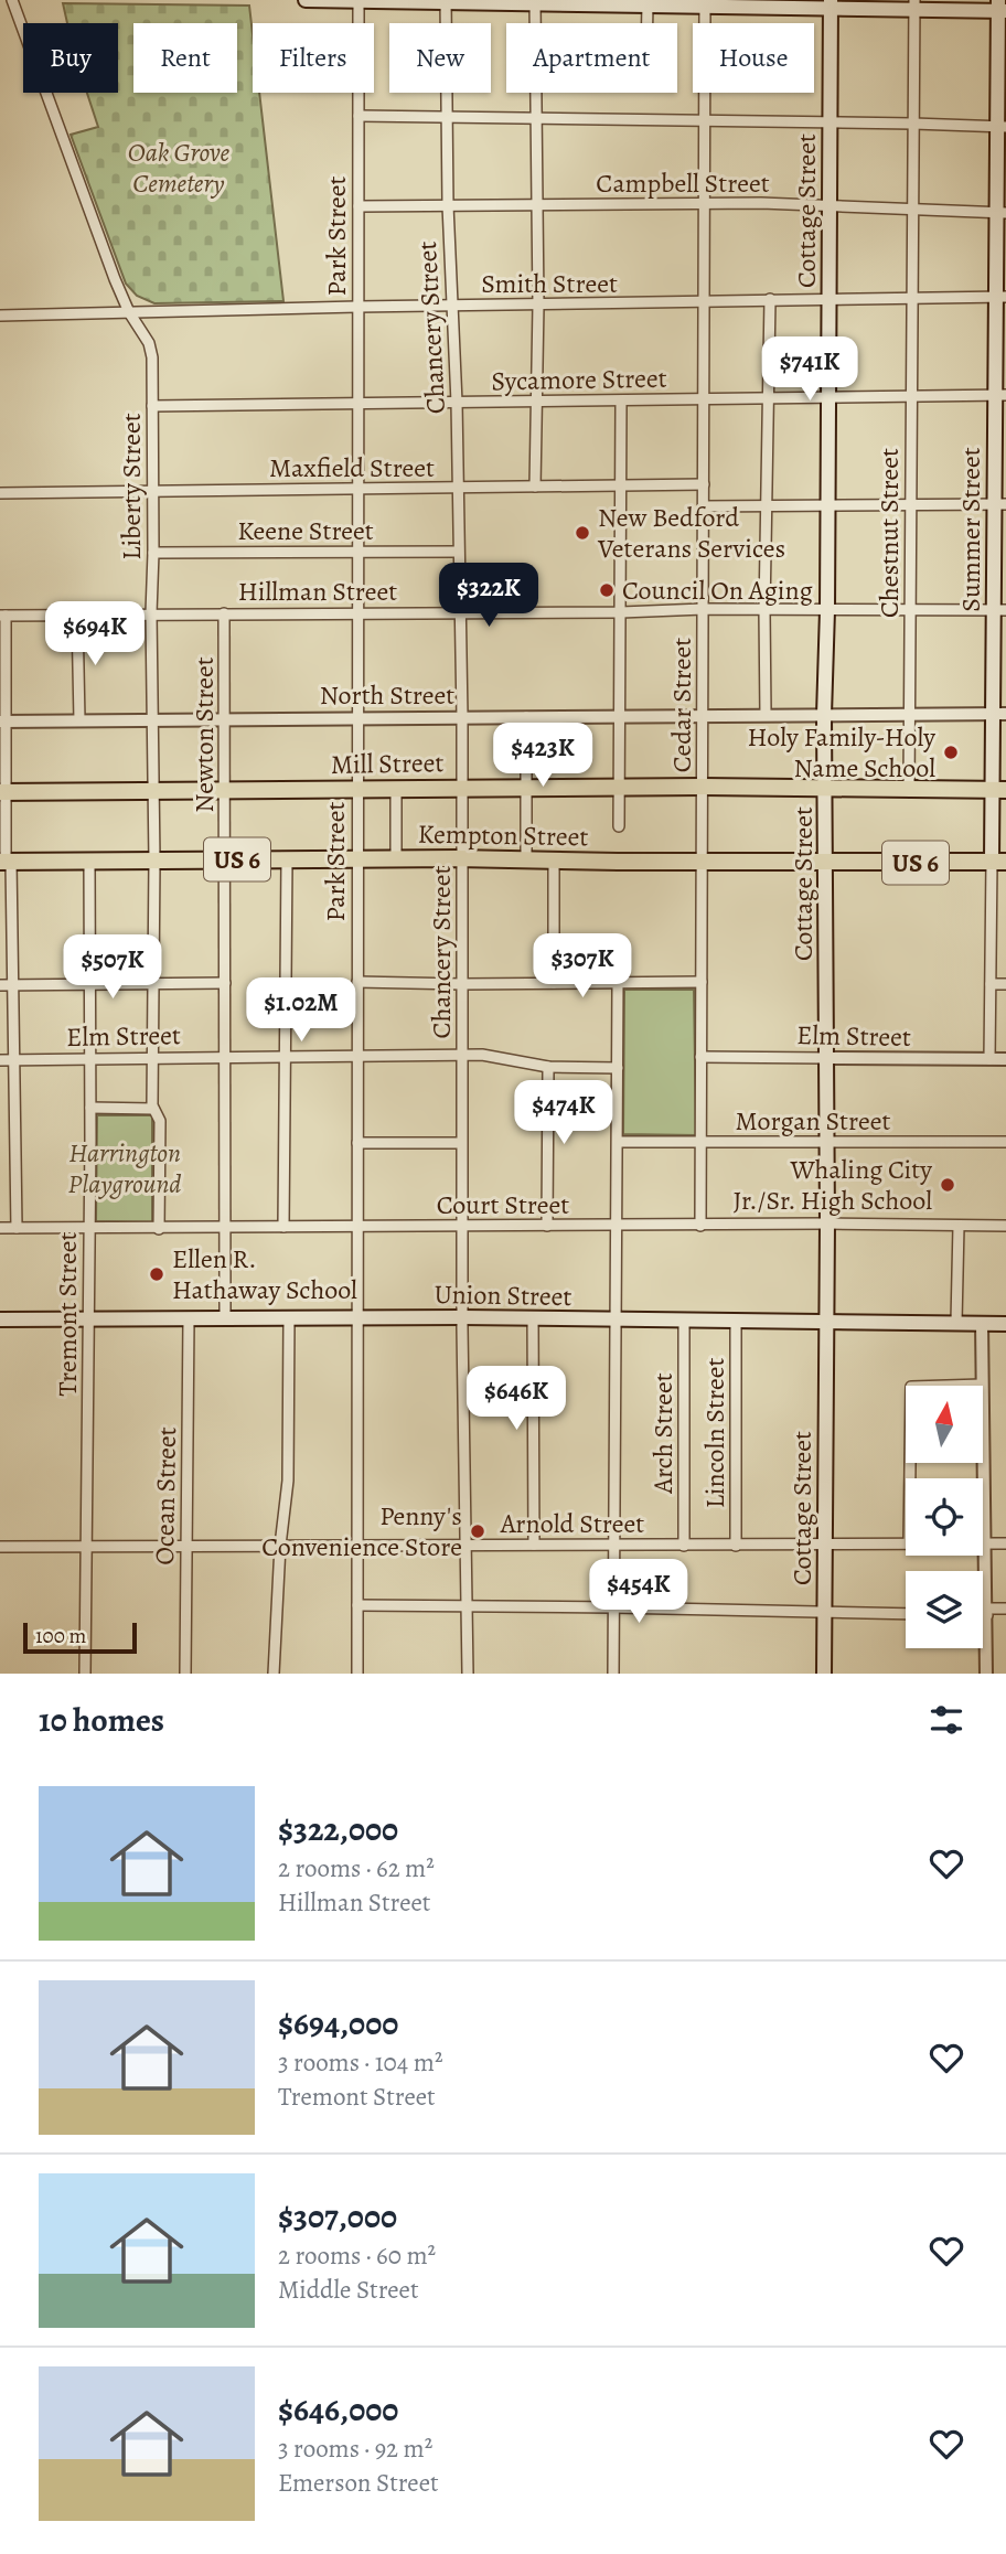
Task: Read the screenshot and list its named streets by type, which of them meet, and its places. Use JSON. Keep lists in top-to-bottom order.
{
  "streets": {
    "main road": [
      "Cottage Street",
      "Summer Street",
      "Mill Street",
      "Kempton Street",
      "US 6",
      "Union Street"
    ],
    "street": [
      "Campbell Street",
      "Park Street",
      "Smith Street",
      "Chancery Street",
      "Sycamore Street",
      "Maxfield Street",
      "Liberty Street",
      "Keene Street",
      "Chestnut Street",
      "Hillman Street",
      "North Street",
      "Cedar Street",
      "Newton Street",
      "Elm Street",
      "Morgan Street",
      "Court Street",
      "Tremont Street",
      "Arch Street",
      "Lincoln Street",
      "Ocean Street",
      "Arnold Street"
    ]
  },
  "crossings": [
    ["Campbell Street", "Cottage Street"],
    ["Campbell Street", "Park Street"],
    ["Campbell Street", "Chancery Street"],
    ["Campbell Street", "Summer Street"],
    ["Campbell Street", "Chestnut Street"],
    ["Campbell Street", "Cedar Street"],
    ["Cottage Street", "Smith Street"],
    ["Cottage Street", "Sycamore Street"],
    ["Cottage Street", "Hillman Street"],
    ["Cottage Street", "North Street"],
    ["Cottage Street", "Mill Street"],
    ["Cottage Street", "Kempton Street"],
    ["Cottage Street", "Elm Street"],
    ["Cottage Street", "Morgan Street"],
    ["Cottage Street", "Court Street"],
    ["Cottage Street", "Union Street"],
    ["Cottage Street", "Arnold Street"],
    ["Park Street", "Smith Street"],
    ["Park Street", "Sycamore Street"],
    ["Park Street", "Maxfield Street"],
    ["Park Street", "Keene Street"],
    ["Park Street", "Hillman Street"],
    ["Park Street", "North Street"],
    ["Park Street", "Mill Street"],
    ["Park Street", "Kempton Street"],
    ["Park Street", "Elm Street"],
    ["Park Street", "Court Street"],
    ["Park Street", "Union Street"],
    ["Park Street", "Arnold Street"],
    ["Smith Street", "Chancery Street"],
    ["Smith Street", "Liberty Street"],
    ["Smith Street", "Summer Street"],
    ["Smith Street", "Chestnut Street"],
    ["Smith Street", "Cedar Street"],
    ["Chancery Street", "Sycamore Street"],
    ["Chancery Street", "Maxfield Street"],
    ["Chancery Street", "Keene Street"],
    ["Chancery Street", "Hillman Street"],
    ["Chancery Street", "North Street"],
    ["Chancery Street", "Mill Street"],
    ["Chancery Street", "Kempton Street"],
    ["Chancery Street", "Elm Street"],
    ["Chancery Street", "Court Street"],
    ["Chancery Street", "Union Street"],
    ["Chancery Street", "Arnold Street"],
    ["Sycamore Street", "Liberty Street"],
    ["Sycamore Street", "Summer Street"],
    ["Sycamore Street", "Chestnut Street"],
    ["Sycamore Street", "Cedar Street"],
    ["Maxfield Street", "Liberty Street"],
    ["Maxfield Street", "Cedar Street"],
    ["Liberty Street", "Keene Street"],
    ["Liberty Street", "Hillman Street"],
    ["Liberty Street", "North Street"],
    ["Liberty Street", "Mill Street"],
    ["Liberty Street", "Kempton Street"],
    ["Liberty Street", "Elm Street"],
    ["Liberty Street", "Court Street"],
    ["Summer Street", "Hillman Street"],
    ["Summer Street", "North Street"],
    ["Summer Street", "Mill Street"],
    ["Summer Street", "Kempton Street"],
    ["Summer Street", "Elm Street"],
    ["Chestnut Street", "Hillman Street"],
    ["Chestnut Street", "North Street"],
    ["Chestnut Street", "Mill Street"],
    ["Hillman Street", "Cedar Street"],
    ["Hillman Street", "Newton Street"],
    ["North Street", "Cedar Street"],
    ["North Street", "Newton Street"],
    ["Cedar Street", "Mill Street"],
    ["Cedar Street", "Kempton Street"],
    ["Cedar Street", "Elm Street"],
    ["Cedar Street", "Morgan Street"],
    ["Cedar Street", "Court Street"],
    ["Newton Street", "Mill Street"],
    ["Newton Street", "Kempton Street"],
    ["Newton Street", "Elm Street"],
    ["Newton Street", "Court Street"],
    ["Newton Street", "Union Street"],
    ["Kempton Street", "Tremont Street"],
    ["Elm Street", "Tremont Street"],
    ["Court Street", "Tremont Street"],
    ["Union Street", "Tremont Street"],
    ["Union Street", "Arch Street"],
    ["Union Street", "Lincoln Street"],
    ["Union Street", "Ocean Street"],
    ["Tremont Street", "Arnold Street"],
    ["Arch Street", "Arnold Street"],
    ["Lincoln Street", "Arnold Street"],
    ["Ocean Street", "Arnold Street"]
  ],
  "parks": ["Oak Grove Cemetery", "Harrington Playground"],
  "places": [
    "New Bedford Veterans Services",
    "Council On Aging",
    "Holy Family-Holy Name School",
    "Whaling City Jr./Sr. High School",
    "Ellen R. Hathaway School",
    "Penny's Convenience Store"
  ],
  "scale_bar": "100 m",
  "north": "top",
  "page": {
    "chip": [
      "Buy",
      "Rent",
      "Filters",
      "New",
      "Apartment",
      "House"
    ],
    "price": [
      "$741K",
      "$322K",
      "$694K",
      "$423K",
      "$307K",
      "$507K",
      "$1.02M",
      "$474K",
      "$646K",
      "$454K"
    ],
    "scale": "100 m",
    "heading": "10 homes",
    "list": [
      {
        "name": "$322,000",
        "note": "2 rooms · 62 m² · Hillman Street"
      },
      {
        "name": "$694,000",
        "note": "3 rooms · 104 m² · Tremont Street"
      },
      {
        "name": "$307,000",
        "note": "2 rooms · 60 m² · Middle Street"
      },
      {
        "name": "$646,000",
        "note": "3 rooms · 92 m² · Emerson Street"
      }
    ]
  }
}
